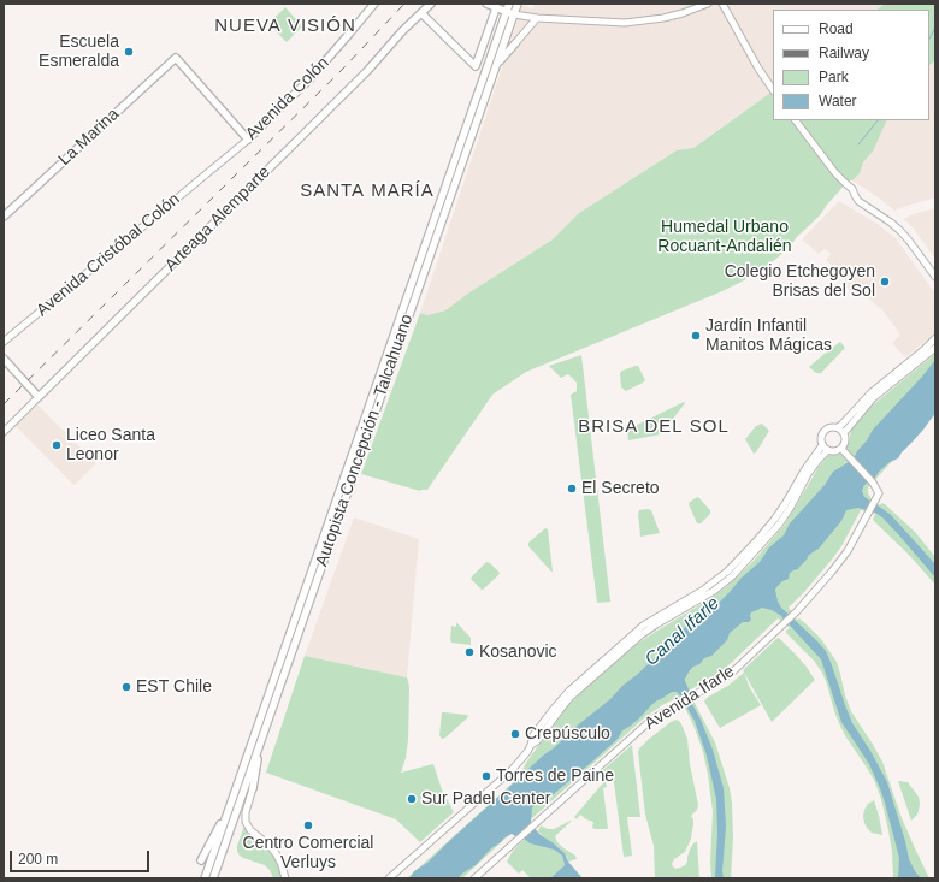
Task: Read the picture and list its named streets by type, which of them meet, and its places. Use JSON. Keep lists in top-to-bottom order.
{
  "streets": {
    "main road": [
      "Avenida Colón",
      "La Marina",
      "Arteaga Alemparte",
      "Autopista Concepción - Talcahuano"
    ],
    "street": ["Avenida Cristóbal Colón", "Avenida Ifarle"]
  },
  "crossings": [
    ["Avenida Colón", "La Marina"],
    ["Avenida Colón", "Avenida Cristóbal Colón"]
  ],
  "districts": ["NUEVA VISIÓN", "SANTA MARÍA", "BRISA DEL SOL"],
  "water": ["Canal Ifarle"],
  "parks": ["Humedal Urbano Rocuant-Andalién"],
  "places": [
    "Escuela Esmeralda",
    "Colegio Etchegoyen Brisas del Sol",
    "Jardín Infantil Manitos Mágicas",
    "Liceo Santa Leonor",
    "El Secreto",
    "Kosanovic",
    "EST Chile",
    "Crepúsculo",
    "Torres de Paine",
    "Sur Padel Center",
    "Centro Comercial Verluys"
  ],
  "legend": [
    "Road",
    "Railway",
    "Park",
    "Water"
  ],
  "scale_bar": "200 m"
}
